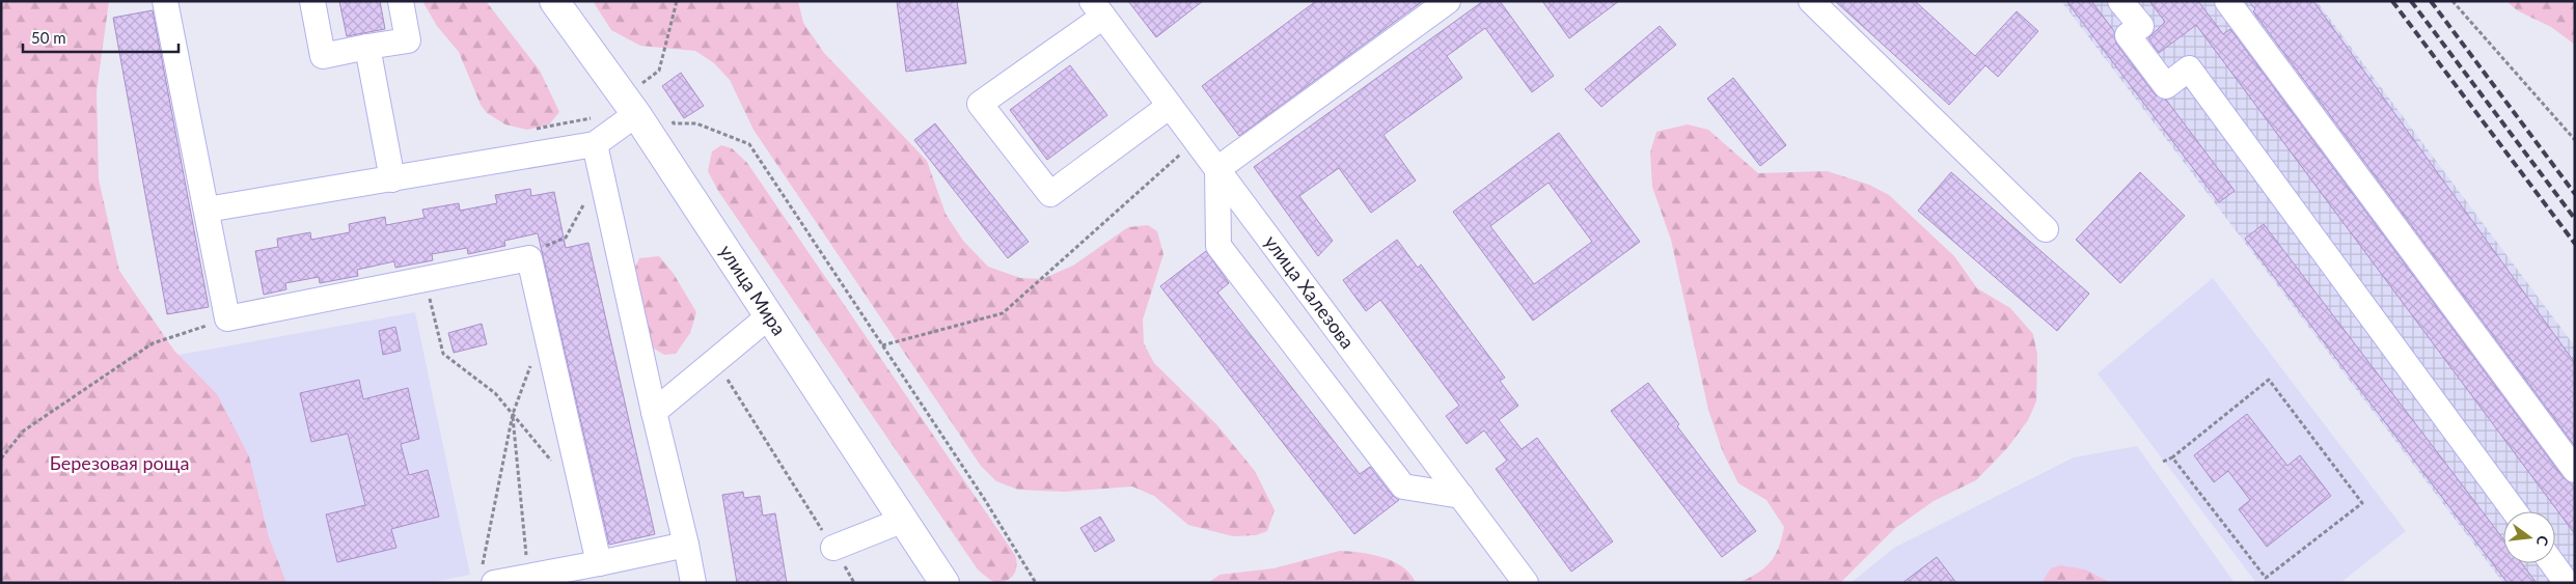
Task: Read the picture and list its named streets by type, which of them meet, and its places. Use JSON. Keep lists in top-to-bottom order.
{
  "streets": {
    "main road": ["улица Мира"],
    "street": ["улица Халезова"]
  },
  "parks": ["Березовая роща"],
  "scale_bar": "50 m",
  "north": "right"
}
